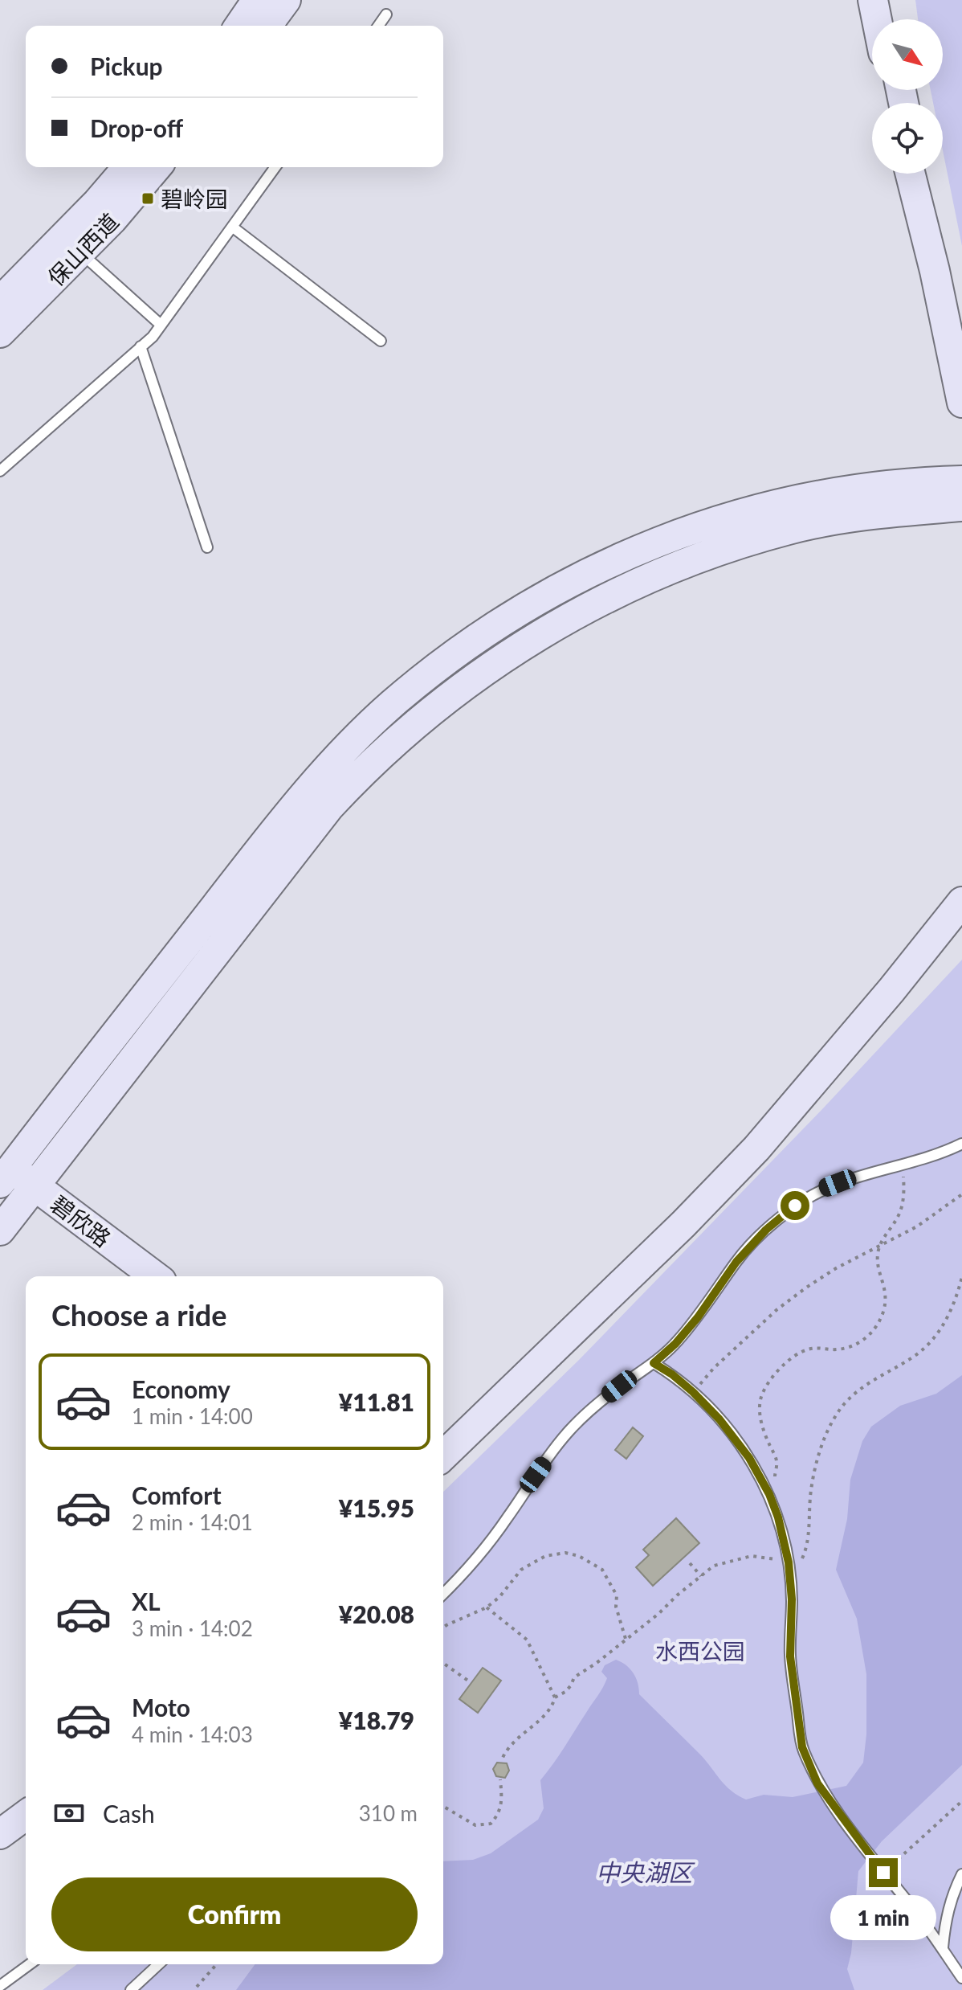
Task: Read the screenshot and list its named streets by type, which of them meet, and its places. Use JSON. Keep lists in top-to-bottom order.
{
  "streets": {
    "main road": ["保山西道", "碧欣路"]
  },
  "water": ["中央湖区"],
  "parks": ["水西公园"],
  "places": {
    "transit": ["碧岭园"]
  },
  "north": "bottom right",
  "page": {
    "banner": ["Pickup", "Drop-off"],
    "heading": "Choose a ride",
    "list": [
      {
        "name": "Economy",
        "note": "1 min · 14:00",
        "value": "¥11.81"
      },
      {
        "name": "Comfort",
        "note": "2 min · 14:01",
        "value": "¥15.95"
      },
      {
        "name": "XL",
        "note": "3 min · 14:02",
        "value": "¥20.08"
      },
      {
        "name": "Moto",
        "note": "4 min · 14:03",
        "value": "¥18.79"
      }
    ],
    "pay": ["Cash", "310 m"],
    "buttons": "Confirm",
    "bubble": "1 min"
  }
}
